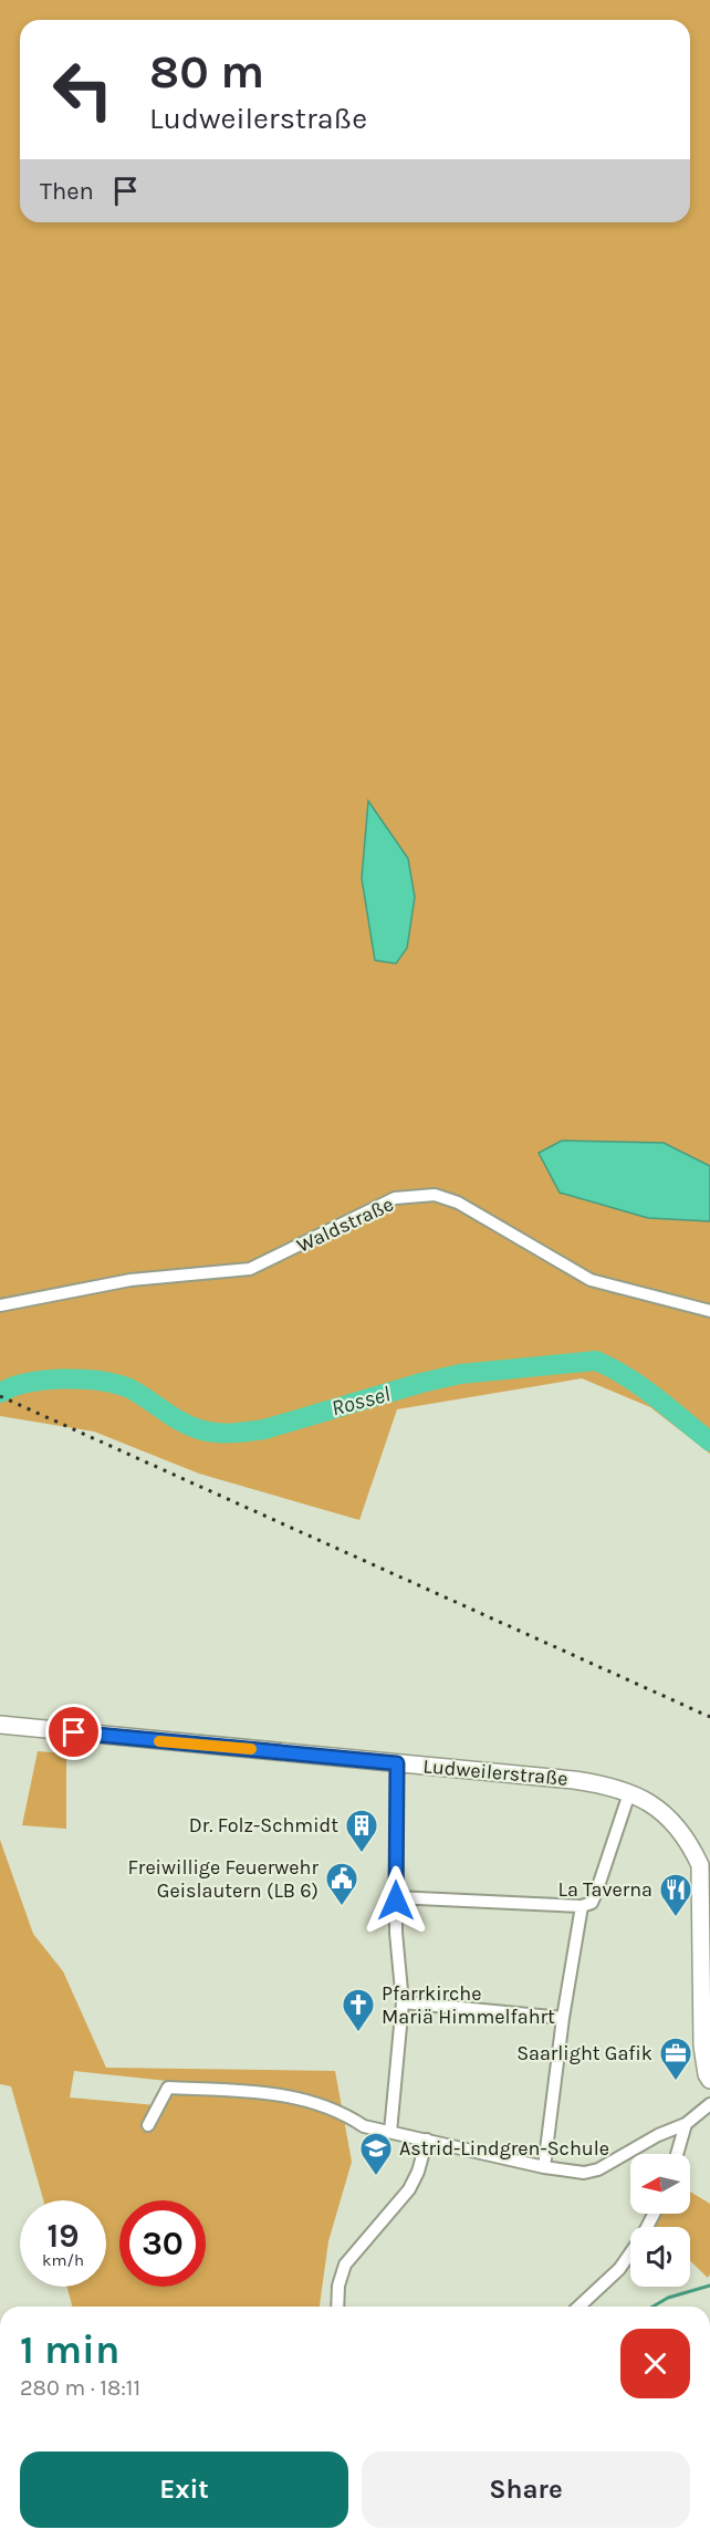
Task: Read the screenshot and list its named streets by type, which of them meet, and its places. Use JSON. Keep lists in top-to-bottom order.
{
  "streets": {
    "main road": ["Ludweilerstraße"],
    "street": ["Waldstraße"]
  },
  "water": ["Rossel"],
  "places": {
    "building": ["Dr. Folz-Schmidt"],
    "public building": ["Freiwillige Feuerwehr Geislautern (LB 6)"],
    "restaurant": ["La Taverna"],
    "church": ["Pfarrkirche Mariä Himmelfahrt"],
    "office": ["Saarlight Gafik"],
    "school or university": ["Astrid-Lindgren-Schule"]
  },
  "north": "left",
  "page": {
    "turn": ["80 m", "Ludweilerstraße"],
    "then": "Then",
    "speed": "19 km/h",
    "limit": "30",
    "heading": ["1 min", "280 m · 18:11"],
    "buttons": ["Exit", "Share"]
  }
}
